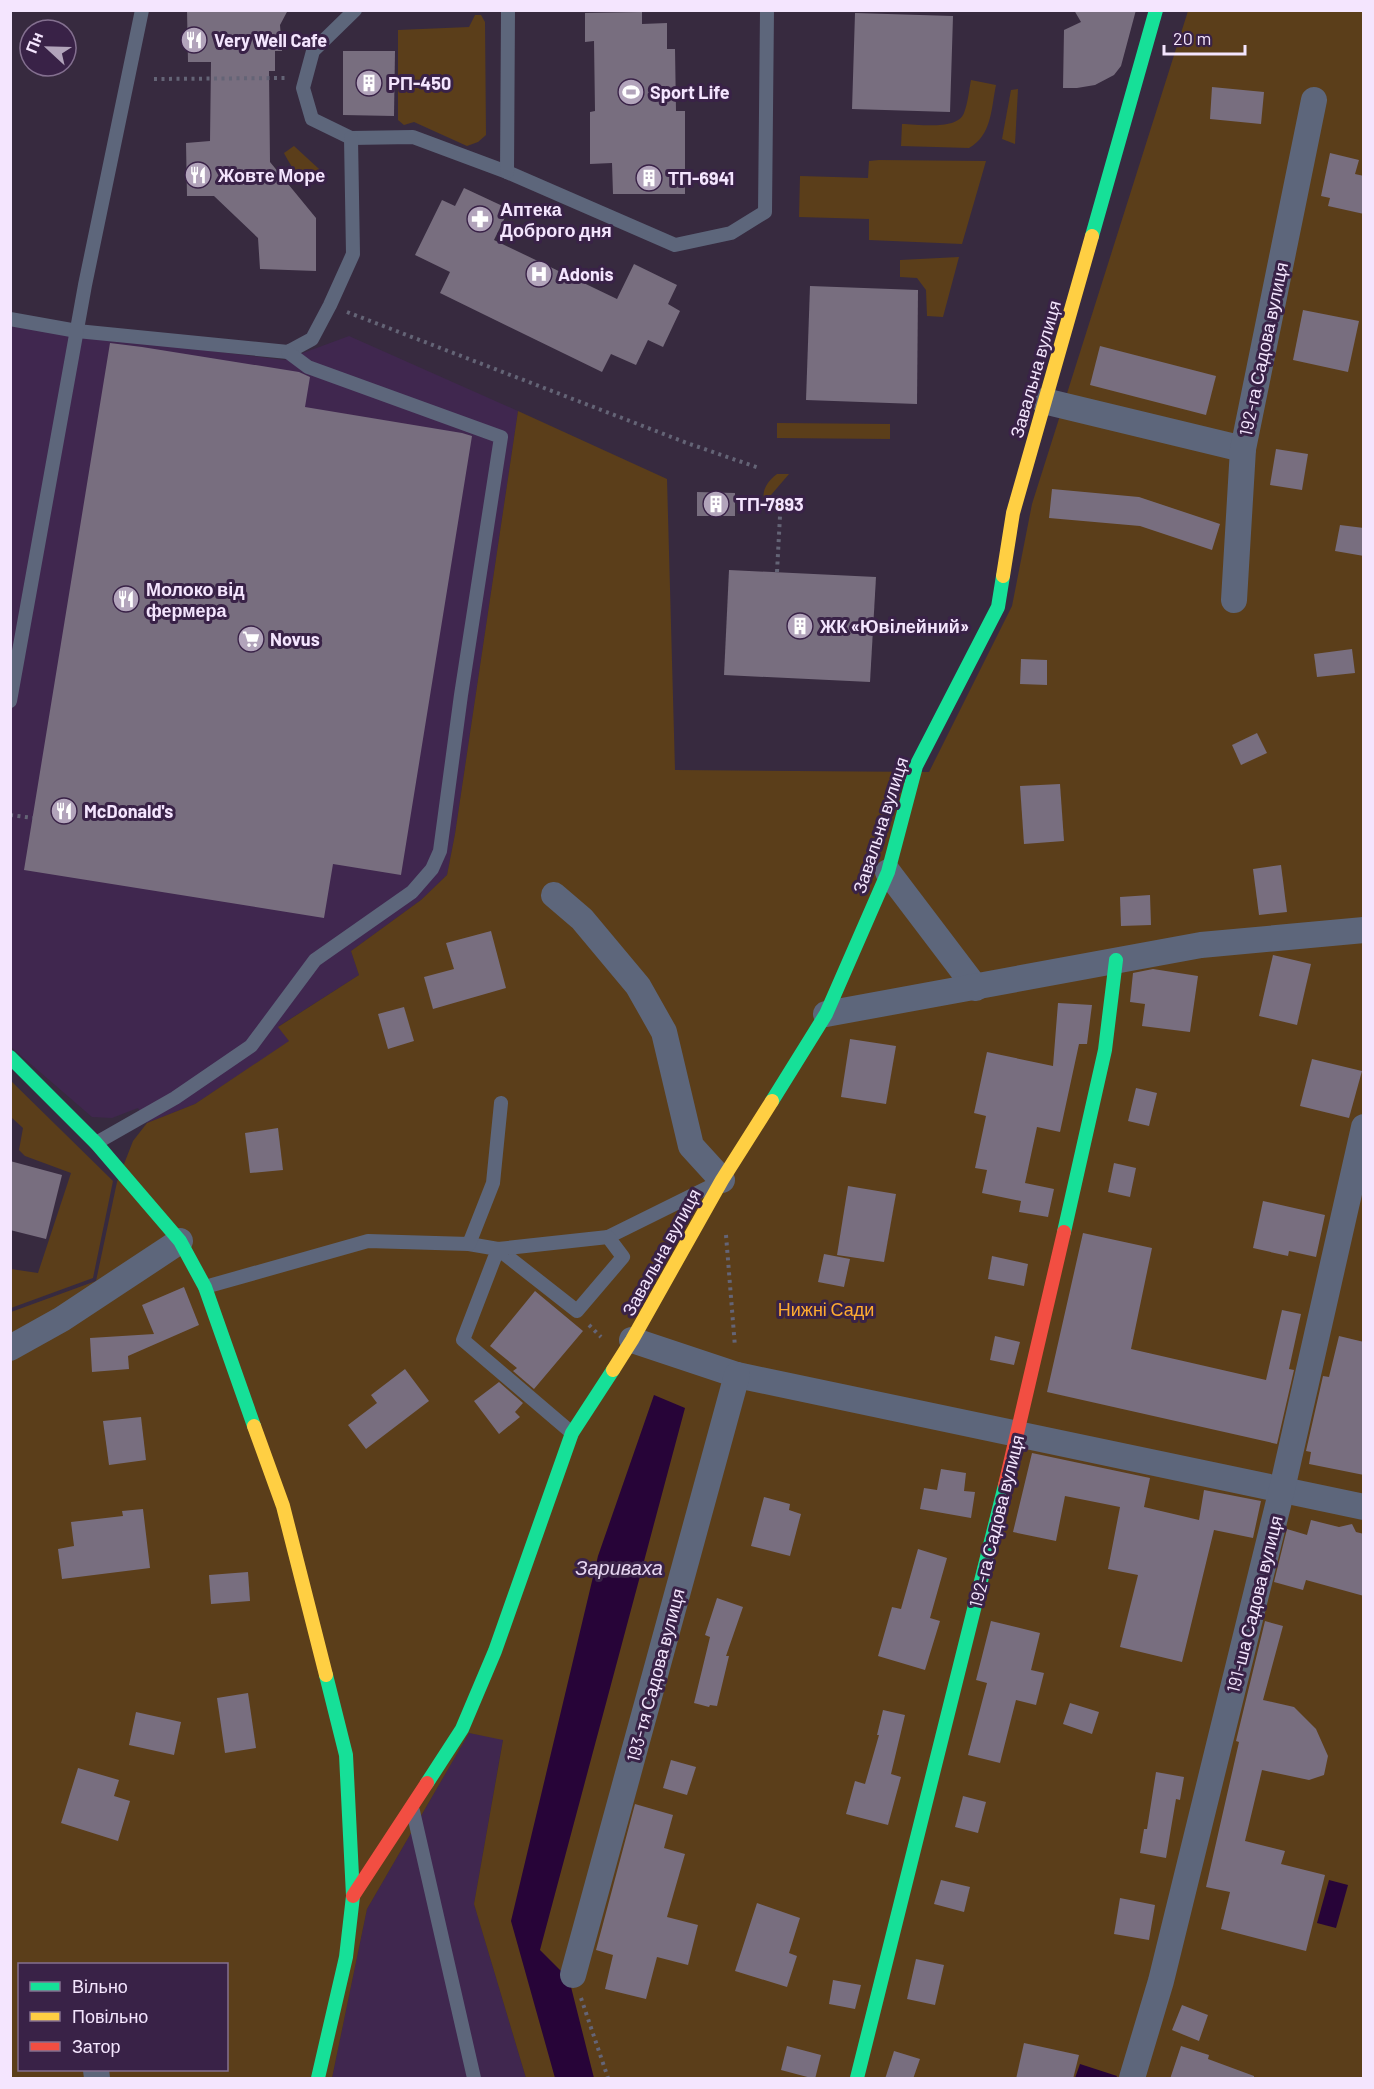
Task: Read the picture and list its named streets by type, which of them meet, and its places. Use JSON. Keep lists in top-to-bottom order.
{
  "streets": {
    "street": [
      "192-га Садова вулиця",
      "Завальна вулиця",
      "191-ша Садова вулиця",
      "193-тя Садова вулиця"
    ]
  },
  "water": ["Зариваха"],
  "parks": ["Нижні Сади"],
  "places": {
    "restaurant": [
      "Very Well Cafe",
      "Жовте Море",
      "Молоко від фермера",
      "McDonald's"
    ],
    "building": [
      "РП-450",
      "ТП-6941",
      "ТП-7893",
      "ЖК «Ювілейний»"
    ],
    "sports": ["Sport Life"],
    "pharmacy": ["Аптека Доброго дня"],
    "hospital": ["Adonis"],
    "supermarket": ["Novus"]
  },
  "legend": ["Вільно", "Повільно", "Затор"],
  "scale_bar": "20 m",
  "north": "left"
}
